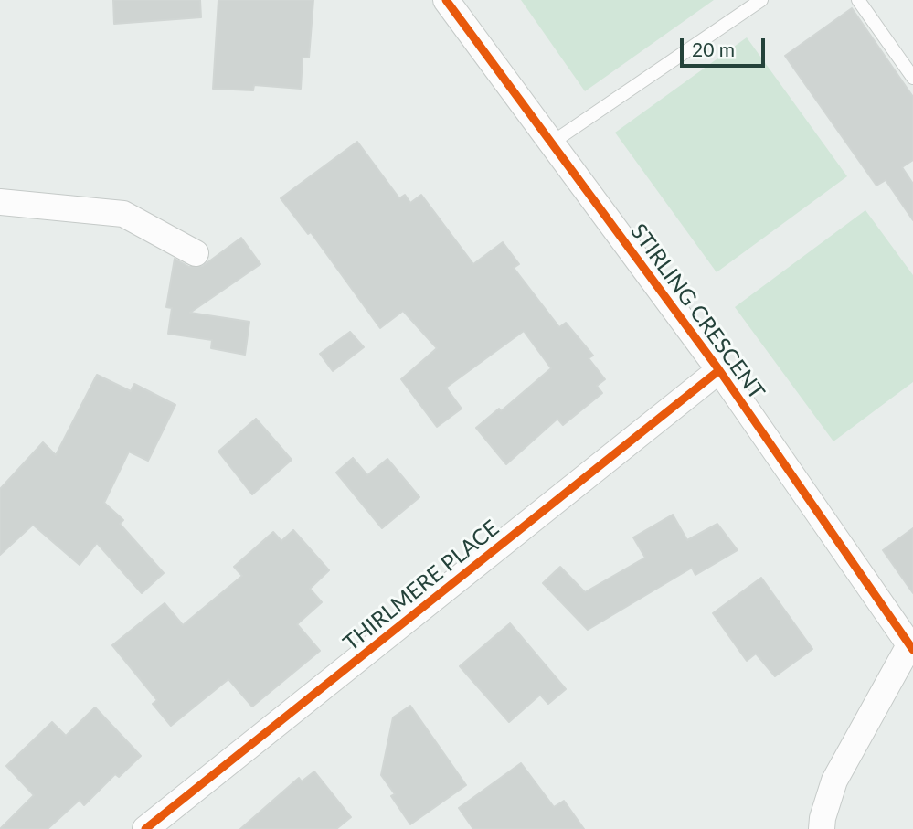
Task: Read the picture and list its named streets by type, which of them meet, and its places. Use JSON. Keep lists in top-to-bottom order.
{
  "streets": {
    "street": ["STIRLING CRESCENT", "THIRLMERE PLACE"]
  },
  "crossings": [
    ["STIRLING CRESCENT", "THIRLMERE PLACE"]
  ],
  "scale_bar": "20 m"
}
